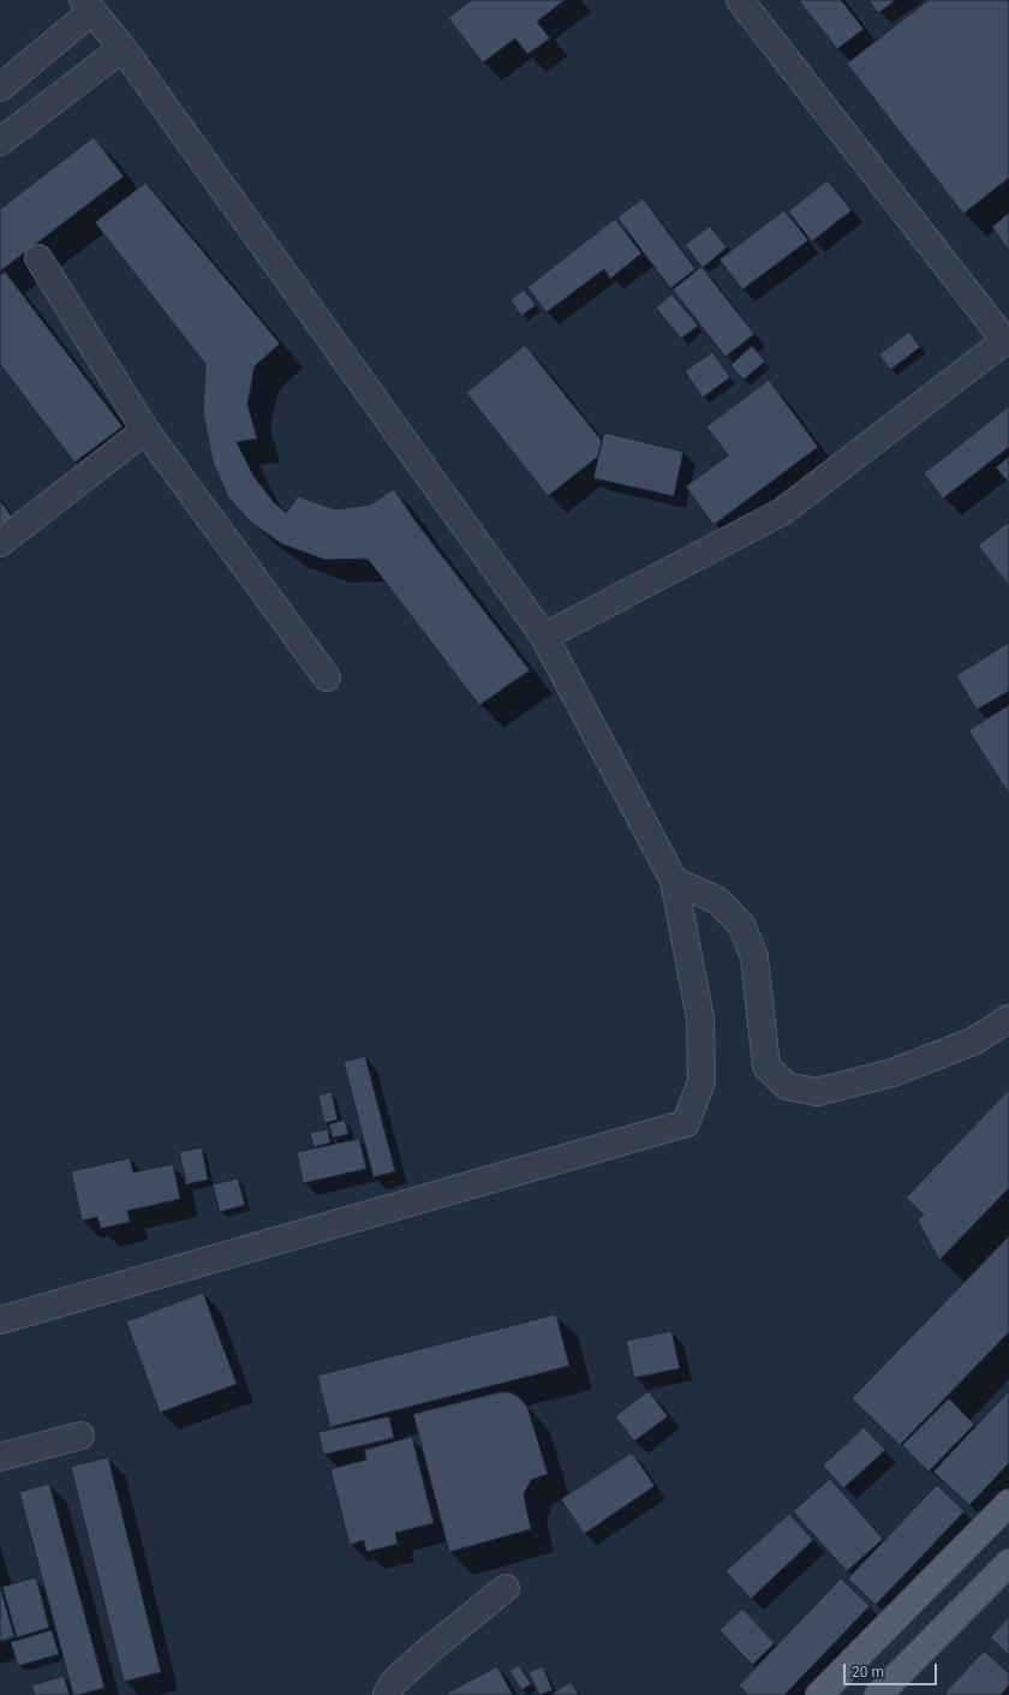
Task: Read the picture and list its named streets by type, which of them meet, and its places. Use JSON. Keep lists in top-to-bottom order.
{
  "scale_bar": "20 m"
}
